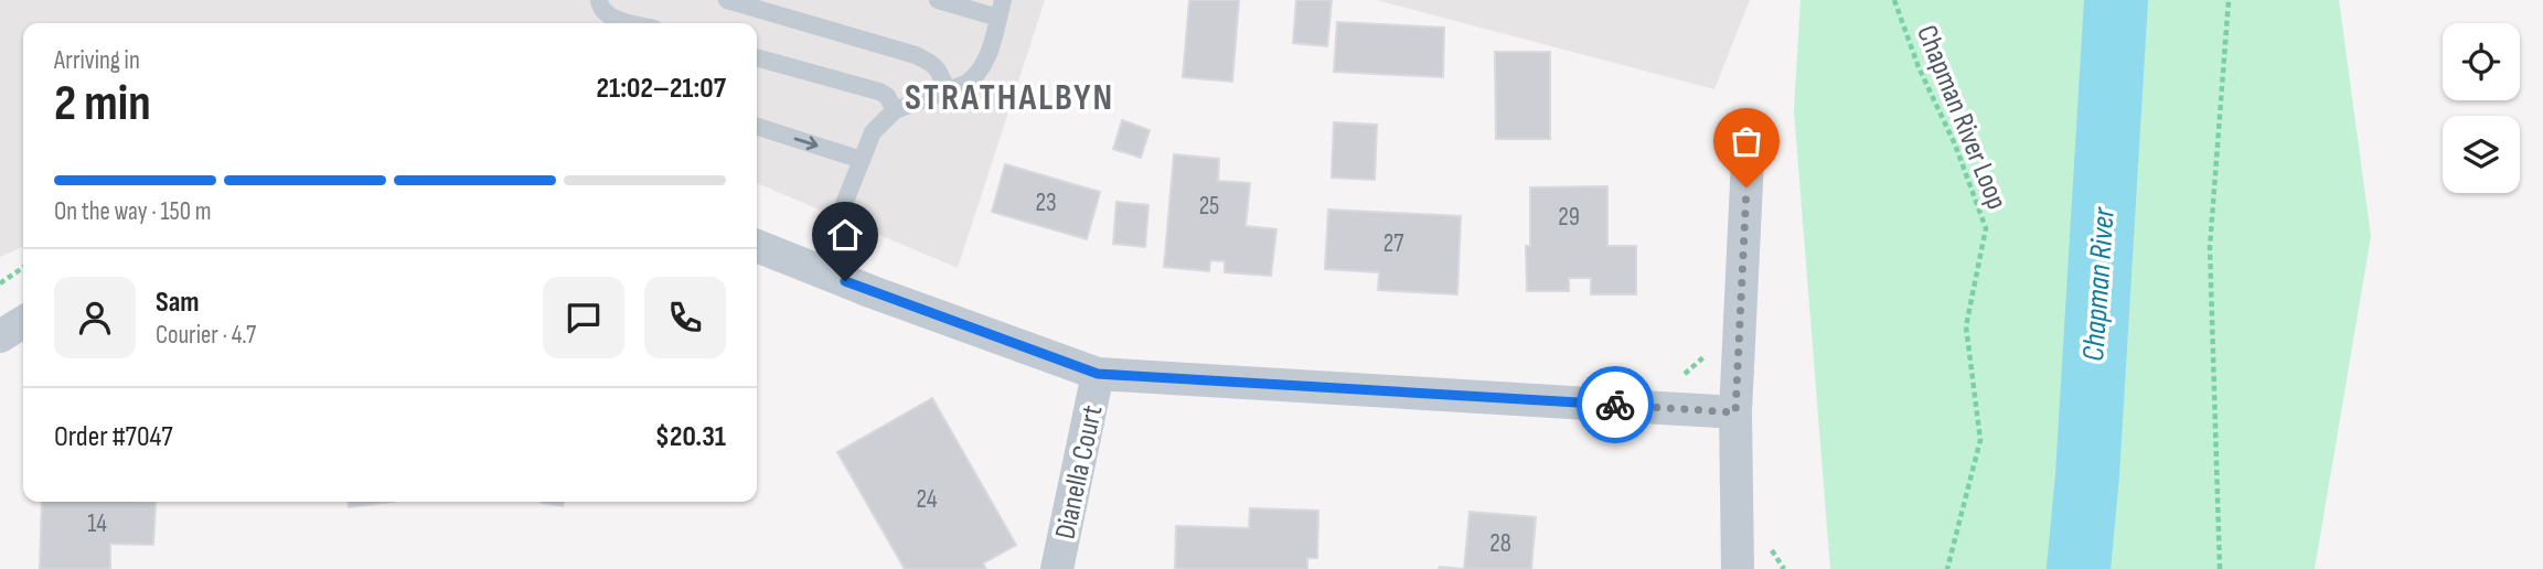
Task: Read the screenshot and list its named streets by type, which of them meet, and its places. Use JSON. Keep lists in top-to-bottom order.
{
  "streets": {
    "street": ["Dianella Court"],
    "path": ["Chapman River Loop"]
  },
  "districts": ["STRATHALBYN"],
  "water": ["Chapman River"],
  "house_numbers": [
    "23",
    "25",
    "29",
    "27",
    "24",
    "14",
    "28"
  ],
  "page": {
    "heading": ["2 min", "Arriving in", "21:02–21:07"],
    "panel": [
      "Sam",
      "Courier · 4.7",
      "Order #7047",
      "$20.31"
    ],
    "bar": "On the way · 150 m"
  }
}
